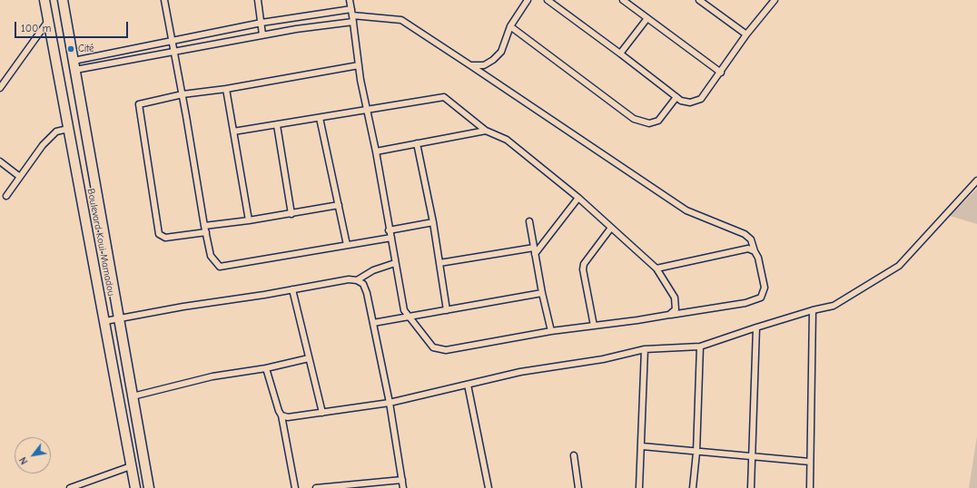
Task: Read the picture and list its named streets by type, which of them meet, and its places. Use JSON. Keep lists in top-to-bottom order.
{
  "streets": {
    "main road": ["Boulevard Koui Mamadou"]
  },
  "places": ["Cité"],
  "scale_bar": "100 m",
  "north": "bottom left"
}
